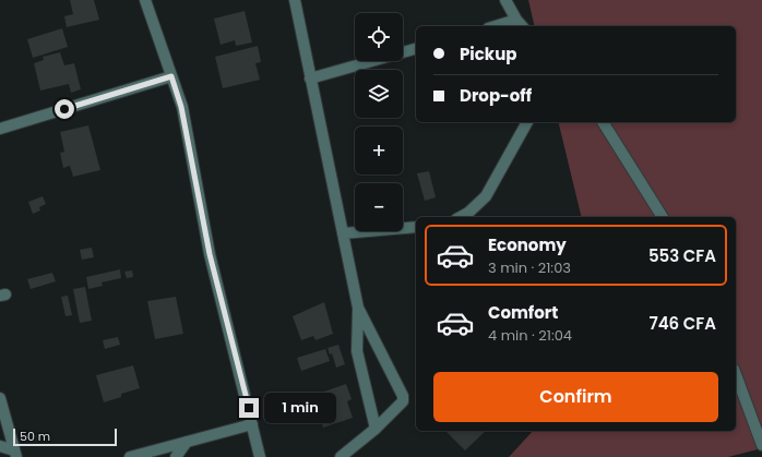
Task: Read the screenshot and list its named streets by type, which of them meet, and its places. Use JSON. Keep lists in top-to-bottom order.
{
  "scale_bar": "50 m",
  "page": {
    "map_buttons": ["+", "−"],
    "banner": ["Pickup", "Drop-off"],
    "list": [
      {
        "name": "Economy",
        "note": "3 min · 21:03",
        "value": "553 CFA"
      },
      {
        "name": "Comfort",
        "note": "4 min · 21:04",
        "value": "746 CFA"
      }
    ],
    "buttons": "Confirm",
    "bubble": "1 min",
    "scale": "50 m"
  }
}
